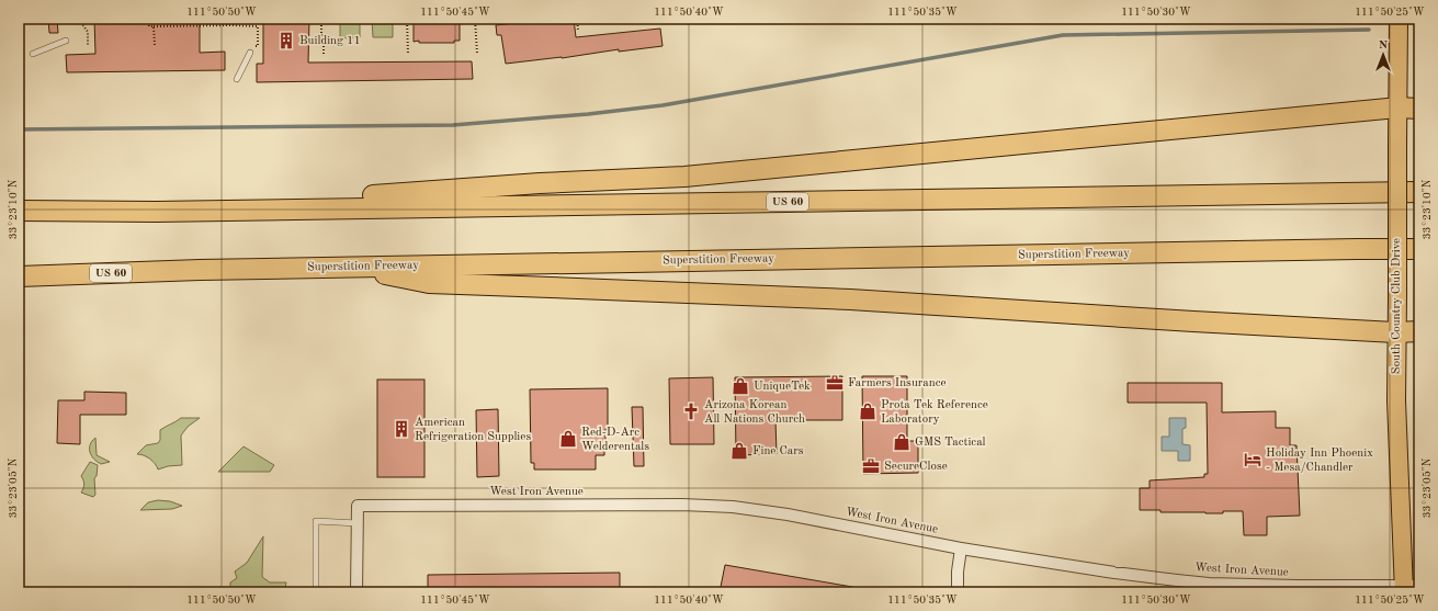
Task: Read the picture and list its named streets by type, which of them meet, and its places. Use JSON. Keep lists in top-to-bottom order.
{
  "streets": {
    "highway": ["US 60", "Superstition Freeway"],
    "main road": ["South Country Club Drive"],
    "street": ["West Iron Avenue"]
  },
  "crossings": [
    ["South Country Club Drive", "West Iron Avenue"]
  ],
  "places": {
    "building": ["Building 11", "American Refrigeration Supplies"],
    "office": ["Farmers Insurance", "SecureClose"],
    "shop": [
      "UniqueTek",
      "Prota Tek Reference Laboratory",
      "Red-D-Arc Welderentals",
      "GMS Tactical",
      "Fine Cars"
    ],
    "church": ["Arizona Korean All Nations Church"],
    "hotel": ["Holiday Inn Phoenix - Mesa/Chandler"]
  },
  "north": "top",
  "coordinates": [
    "111°50'50\"W",
    "111°50'45\"W",
    "111°50'40\"W",
    "111°50'35\"W",
    "111°50'30\"W",
    "111°50'25\"W",
    "33°23'10\"N",
    "33°23'05\"N"
  ]
}
